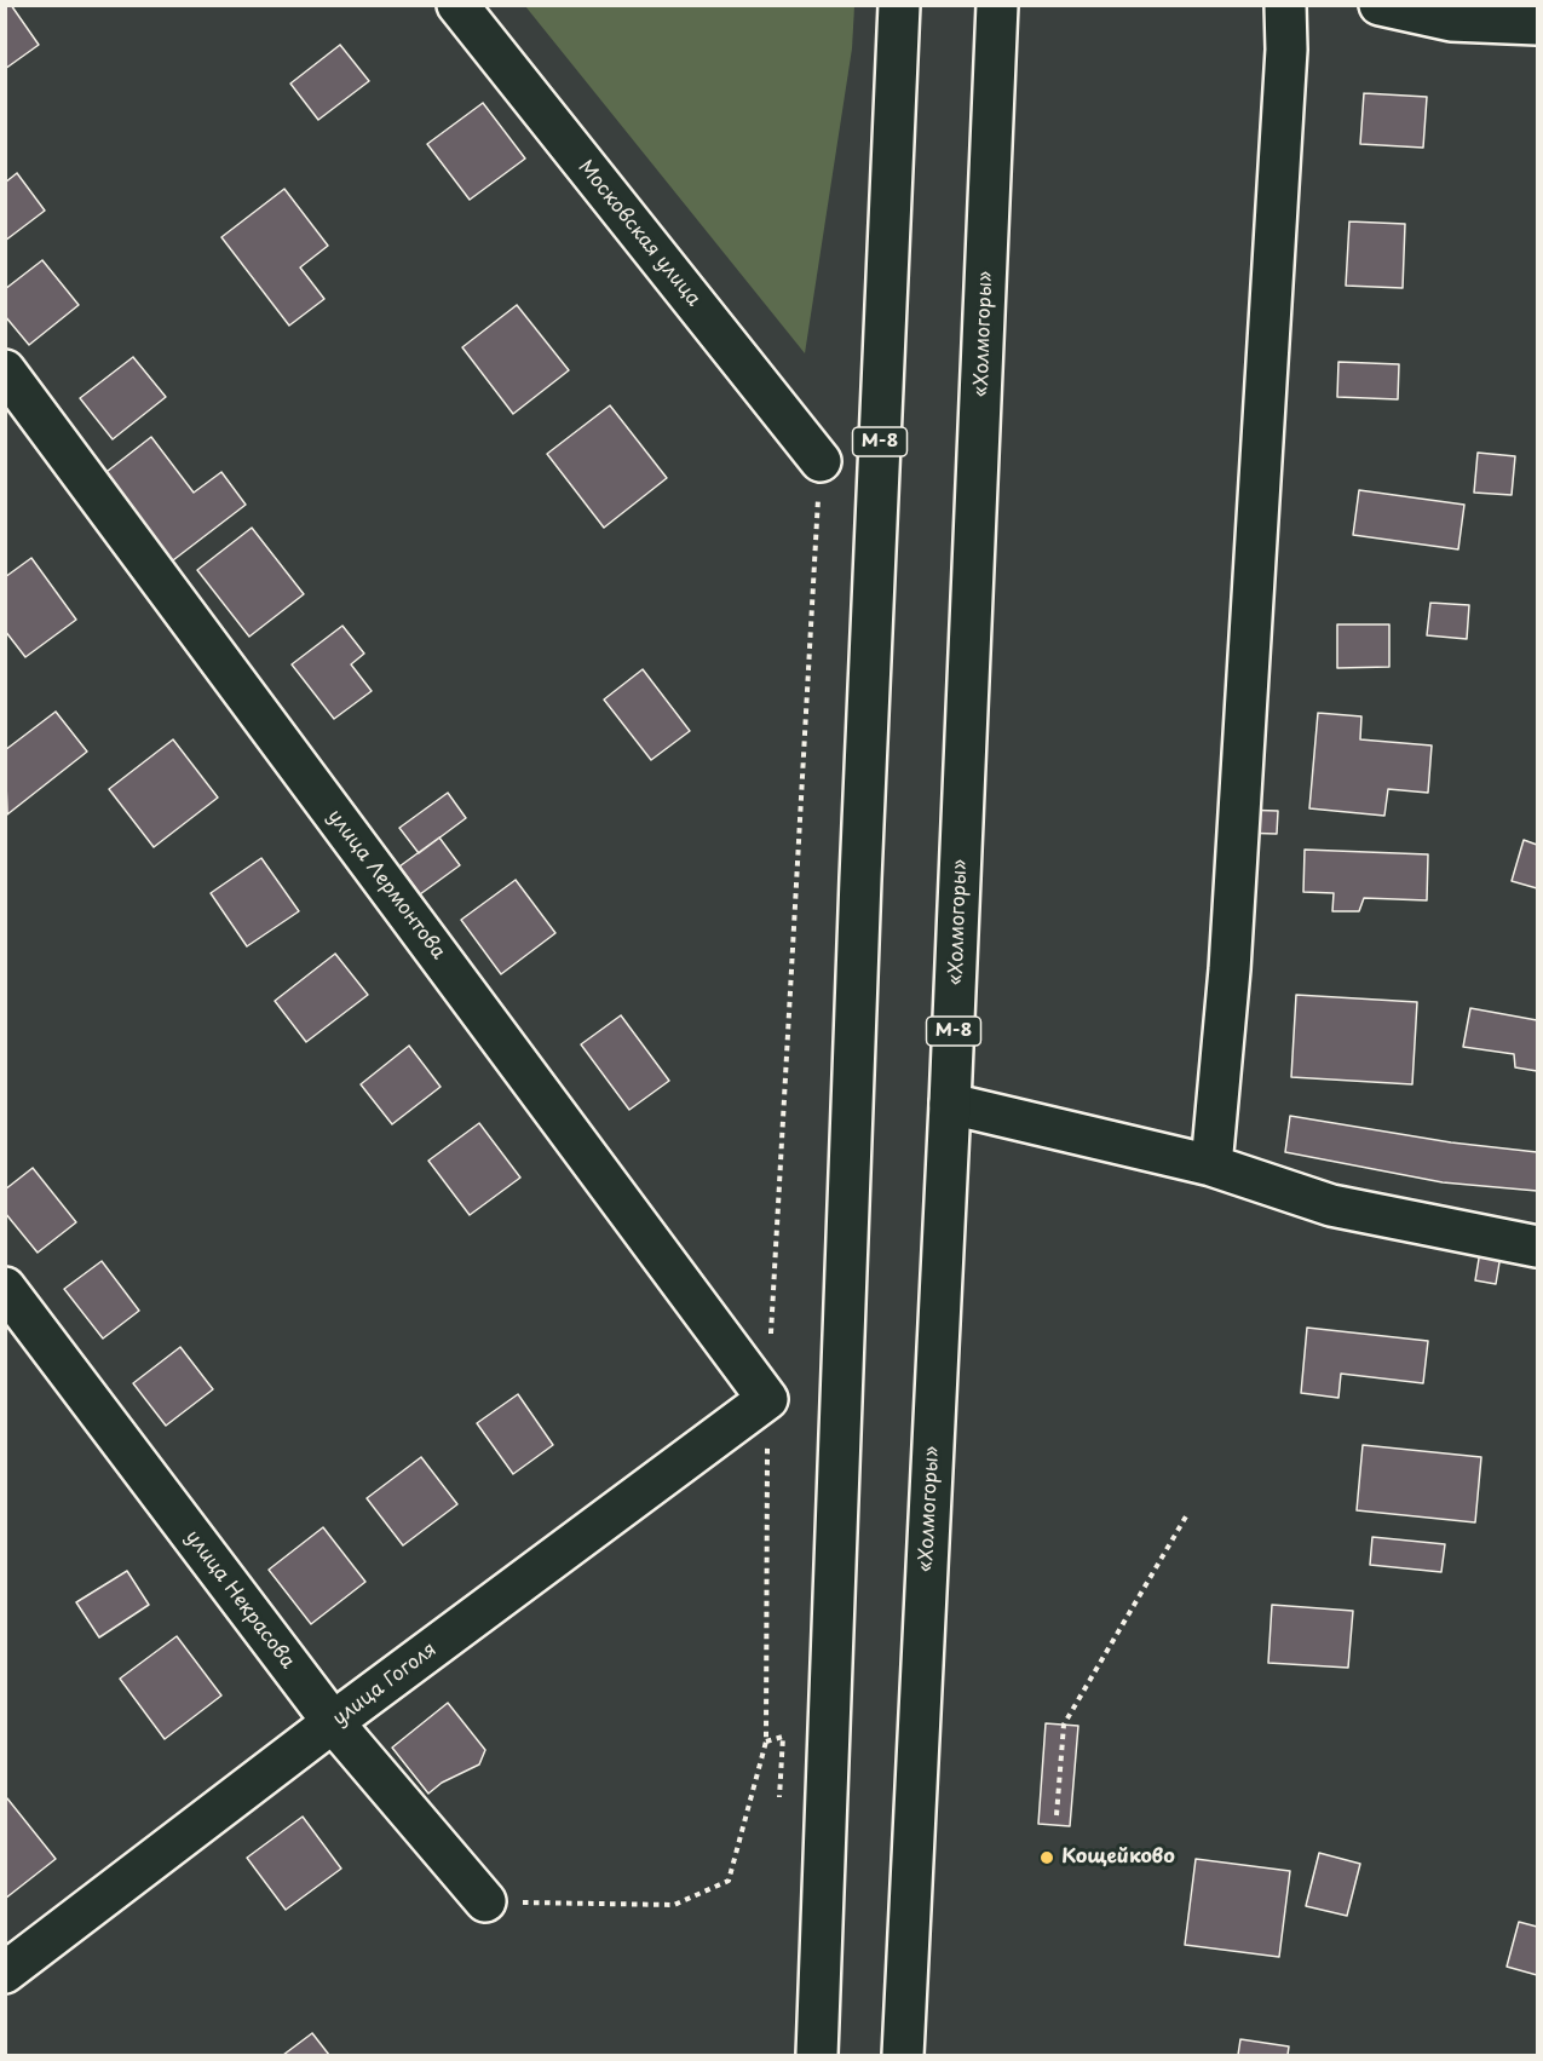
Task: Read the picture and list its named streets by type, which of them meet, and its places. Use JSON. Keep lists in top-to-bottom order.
{
  "streets": {
    "main road": [
      "Московская улица",
      "«Холмогоры»",
      "М-8",
      "улица Лермонтова",
      "улица Некрасова",
      "улица Гоголя"
    ]
  },
  "crossings": [
    ["улица Лермонтова", "улица Гоголя"],
    ["улица Некрасова", "улица Гоголя"]
  ],
  "places": ["Кощейково"]
}
